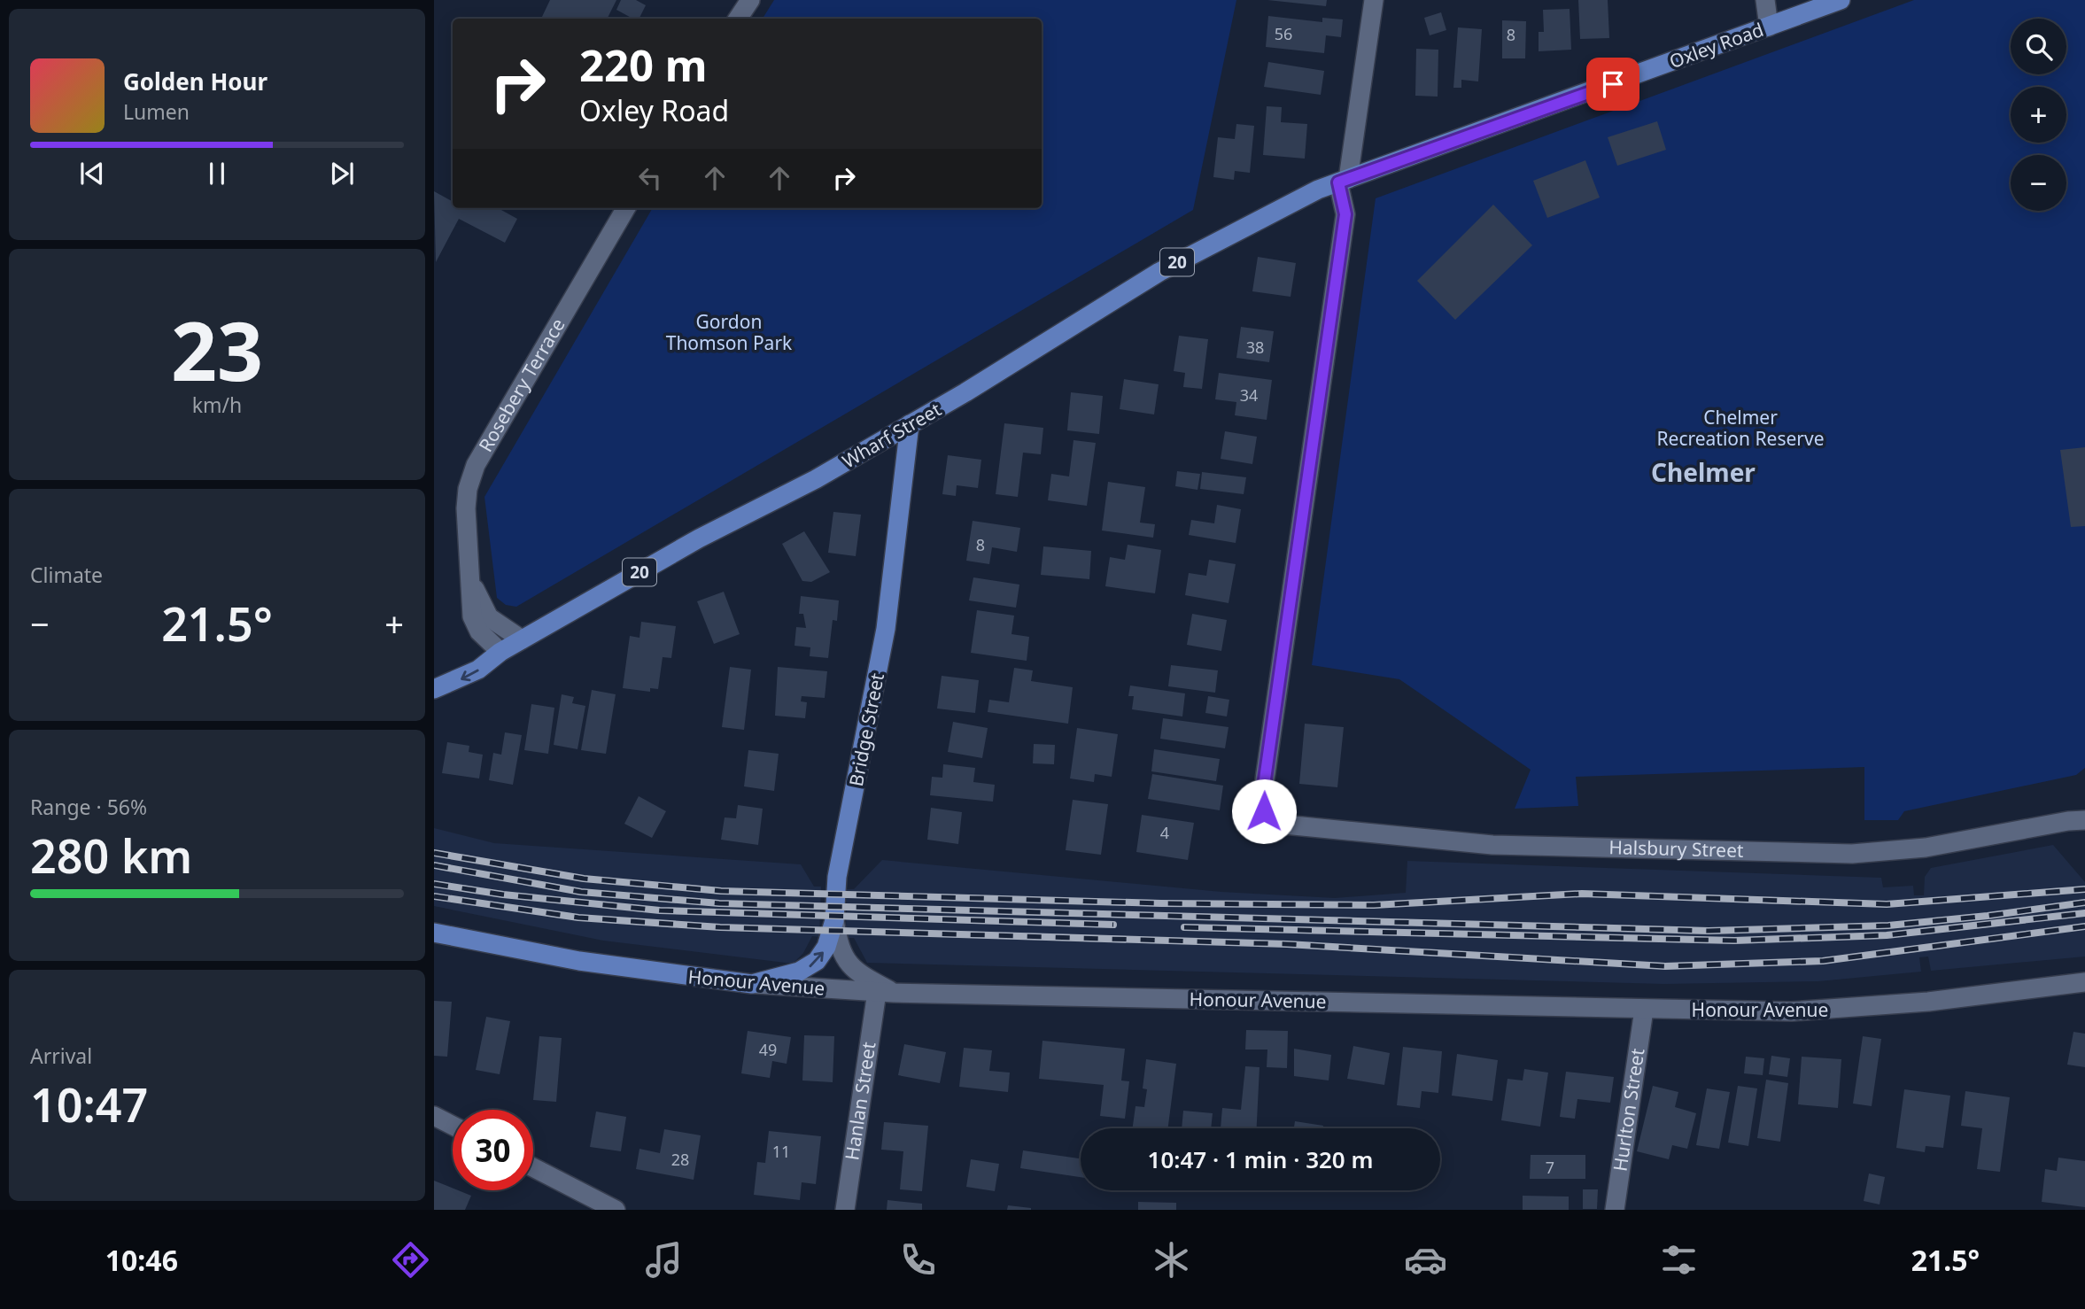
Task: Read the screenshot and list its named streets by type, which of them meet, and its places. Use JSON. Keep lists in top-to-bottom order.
{
  "streets": {
    "main road": [
      "Oxley Road",
      "20",
      "Wharf Street",
      "Bridge Street",
      "Honour Avenue"
    ],
    "street": [
      "Rosebery Terrace",
      "Halsbury Street",
      "Hanlan Street",
      "Hurlton Street"
    ]
  },
  "crossings": [
    ["Oxley Road", "Wharf Street"],
    ["Oxley Road", "Halsbury Street"],
    ["Rosebery Terrace", "Wharf Street"],
    ["Wharf Street", "Bridge Street"],
    ["Wharf Street", "Halsbury Street"],
    ["Bridge Street", "Honour Avenue"],
    ["Honour Avenue", "Hanlan Street"],
    ["Honour Avenue", "Hurlton Street"]
  ],
  "districts": ["Chelmer"],
  "parks": ["Gordon Thomson Park", "Chelmer Recreation Reserve"],
  "house_numbers": [
    "56",
    "8",
    "38",
    "34",
    "8",
    "4",
    "49",
    "11",
    "28",
    "7"
  ],
  "page": {
    "map_buttons": ["+", "−"],
    "turn": ["220 m", "Oxley Road"],
    "song": ["Golden Hour", "Lumen"],
    "tile": [
      ["23", "km/h"],
      "Climate",
      ["Range · 56%", "280 km"],
      ["Arrival", "10:47"]
    ],
    "heat": ["−", "21.5°", "+"],
    "limit": "30",
    "trip": "10:47 · 1 min · 320 m",
    "tabs": ["10:46", "21.5°"]
  }
}
